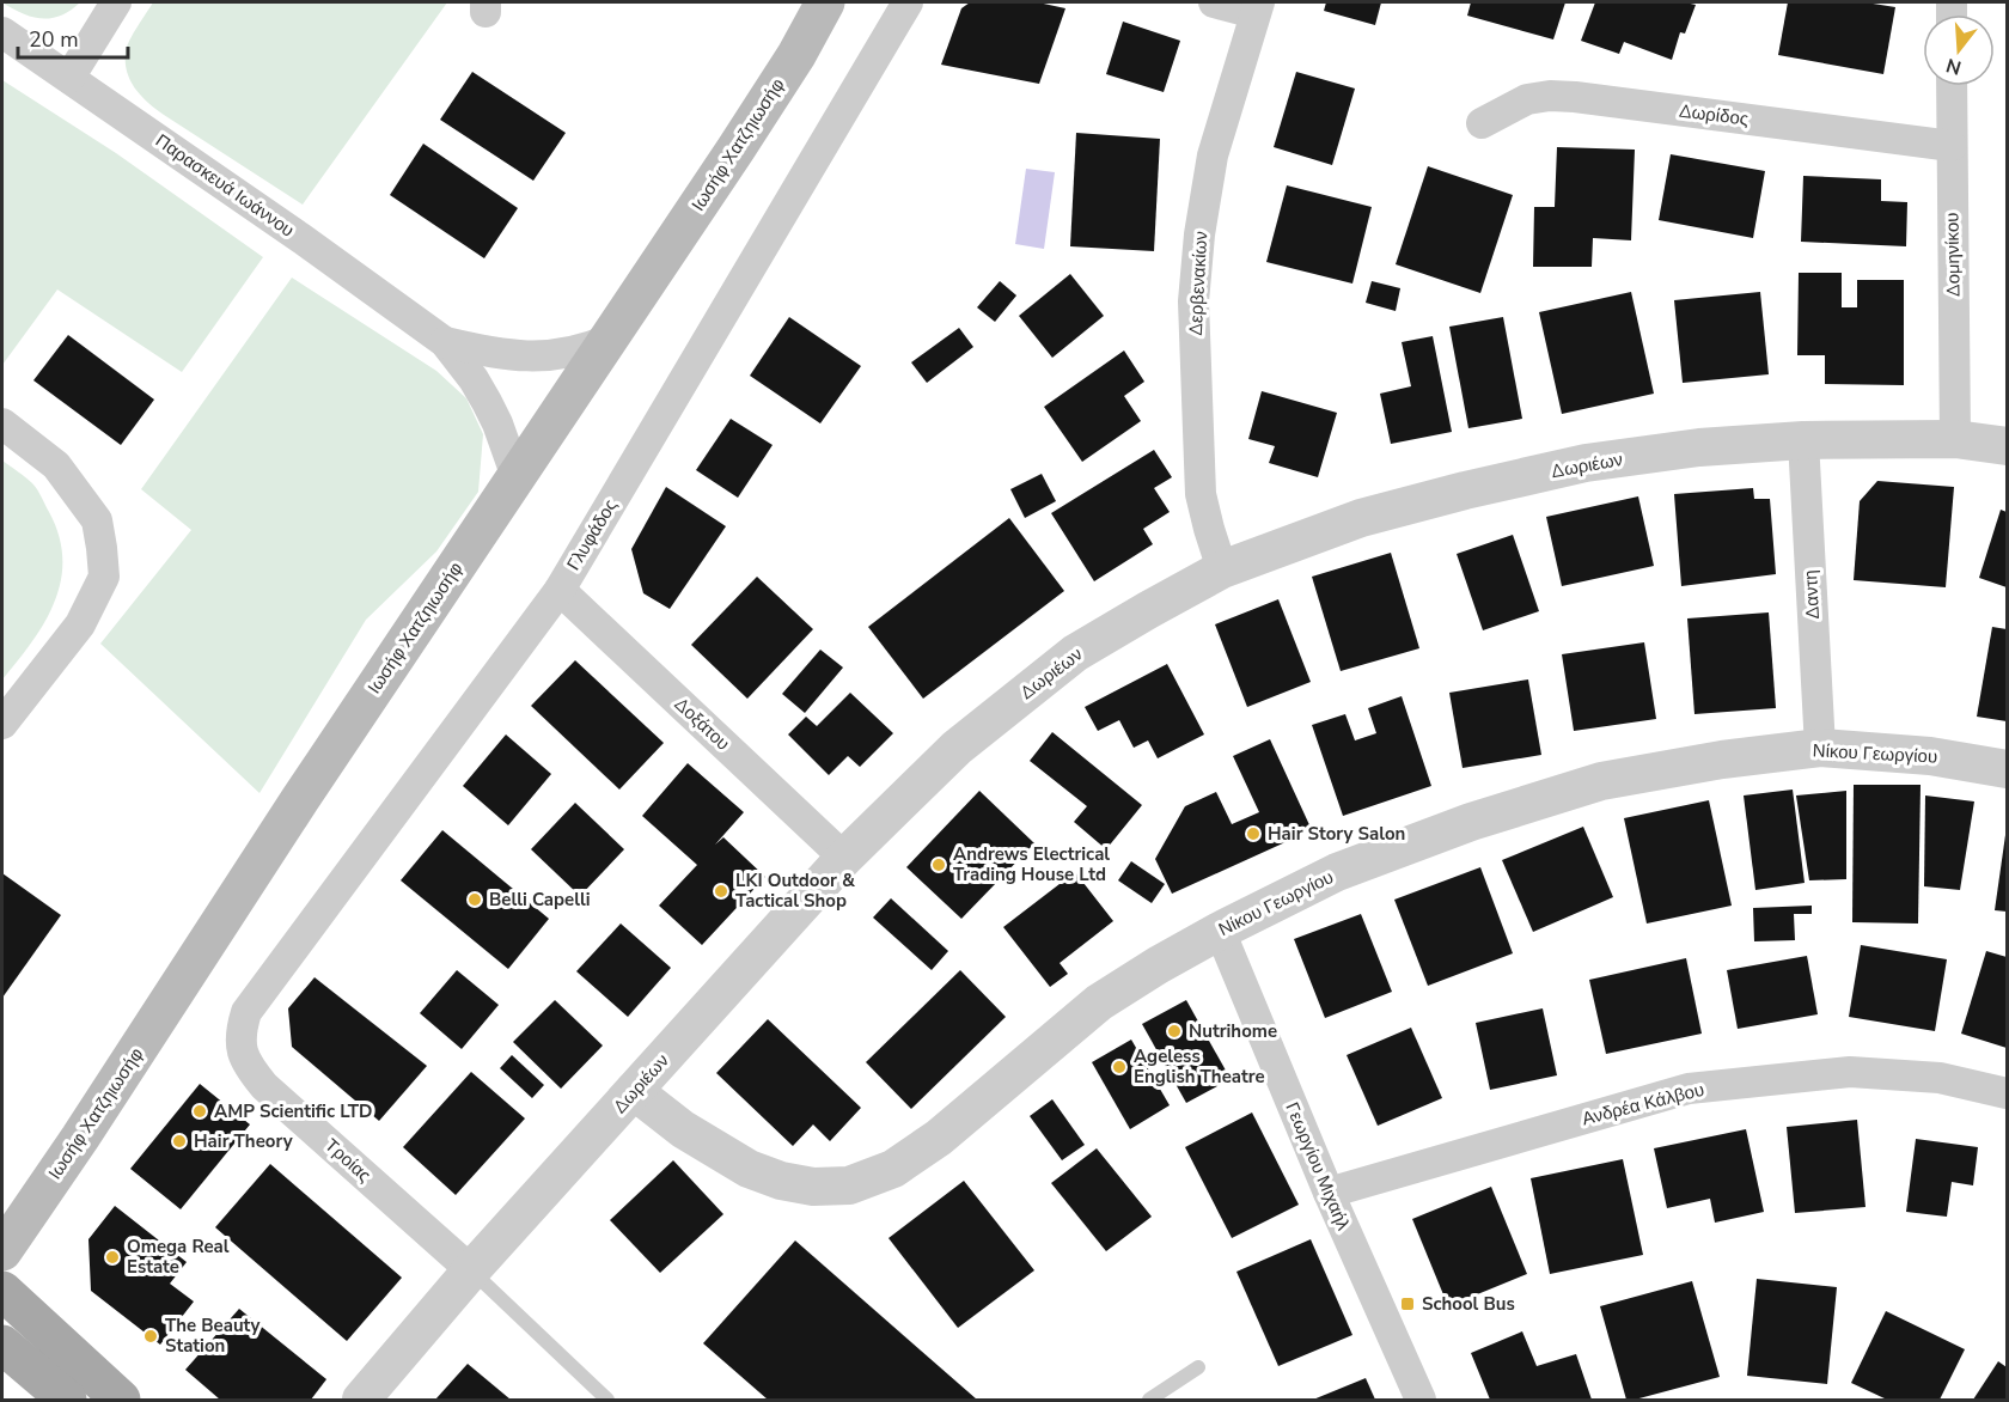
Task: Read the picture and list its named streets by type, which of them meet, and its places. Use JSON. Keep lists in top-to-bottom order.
{
  "streets": {
    "main road": ["Ιωσήφ Χατζηιωσήφ"],
    "street": [
      "Δωρίδος",
      "Παρασκευά Ιωάννου",
      "Δομηνίκου",
      "Δερβενακίων",
      "Δωριέων",
      "Γλυφάδος",
      "Δαντη",
      "Δοξάτου",
      "Νίκου Γεωργίου",
      "Ανδρέα Κάλβου",
      "Τροίας",
      "Γεωργίου Μιχαήλ"
    ]
  },
  "crossings": [
    ["Δωρίδος", "Δομηνίκου"],
    ["Ιωσήφ Χατζηιωσήφ", "Παρασκευά Ιωάννου"],
    ["Δομηνίκου", "Δωριέων"],
    ["Δερβενακίων", "Δωριέων"],
    ["Δωριέων", "Δαντη"],
    ["Δωριέων", "Δοξάτου"],
    ["Δωριέων", "Νίκου Γεωργίου"],
    ["Δωριέων", "Τροίας"],
    ["Γλυφάδος", "Δοξάτου"],
    ["Γλυφάδος", "Τροίας"],
    ["Δαντη", "Νίκου Γεωργίου"],
    ["Νίκου Γεωργίου", "Γεωργίου Μιχαήλ"],
    ["Ανδρέα Κάλβου", "Γεωργίου Μιχαήλ"]
  ],
  "places": {
    "other": [
      "Hair Story Salon",
      "Andrews Electrical Trading House Ltd",
      "LKI Outdoor & Tactical Shop",
      "Belli Capelli",
      "Nutrihome",
      "Ageless English Theatre",
      "AMP Scientific LTD",
      "Hair Theory",
      "Omega Real Estate",
      "The Beauty Station"
    ],
    "transit": ["School Bus"]
  },
  "scale_bar": "20 m",
  "north": "bottom"
}
